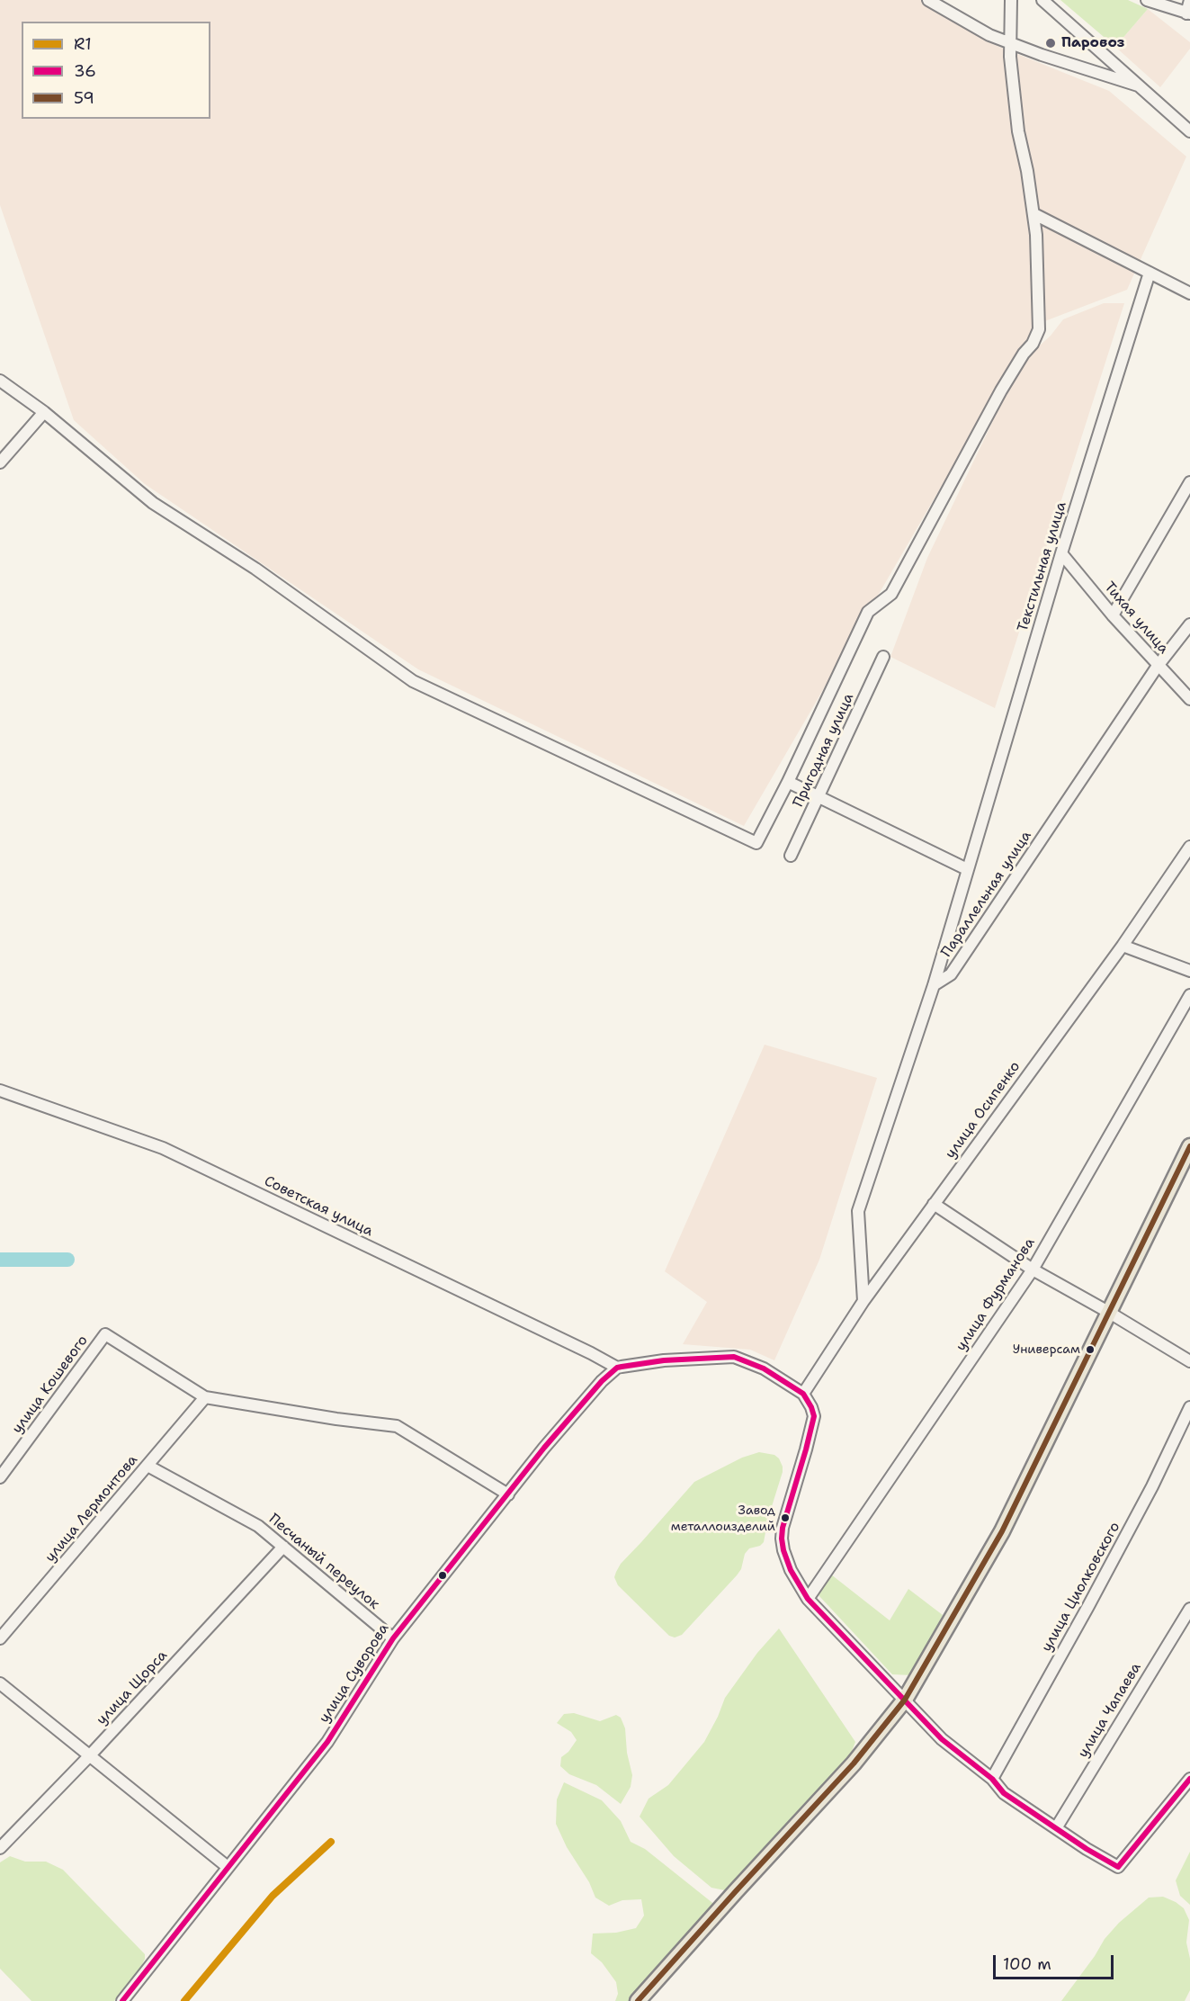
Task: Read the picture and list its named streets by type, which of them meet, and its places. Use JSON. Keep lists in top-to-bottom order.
{
  "streets": {
    "street": [
      "Текстильная улица",
      "Тихая улица",
      "Пригодная улица",
      "Параллельная улица",
      "улица Осипенко",
      "Советская улица",
      "улица Фурманова",
      "улица Кошевого",
      "улица Лермонтова",
      "Песчаный переулок",
      "улица Циолковского",
      "улица Суворова",
      "улица Щорса",
      "улица Чапаева"
    ]
  },
  "crossings": [
    ["Текстильная улица", "Тихая улица"],
    ["Текстильная улица", "Параллельная улица"],
    ["Тихая улица", "Параллельная улица"],
    ["Советская улица", "улица Суворова"],
    ["улица Кошевого", "улица Лермонтова"],
    ["улица Лермонтова", "Песчаный переулок"],
    ["Песчаный переулок", "улица Суворова"],
    ["Песчаный переулок", "улица Щорса"]
  ],
  "places": ["Паровоз", "Универсам", "Завод металлоизделий"],
  "lines": ["transit line 59", "transit line 36", "transit line R1"],
  "legend": ["R1", "36", "59"],
  "scale_bar": "100 m"
}
